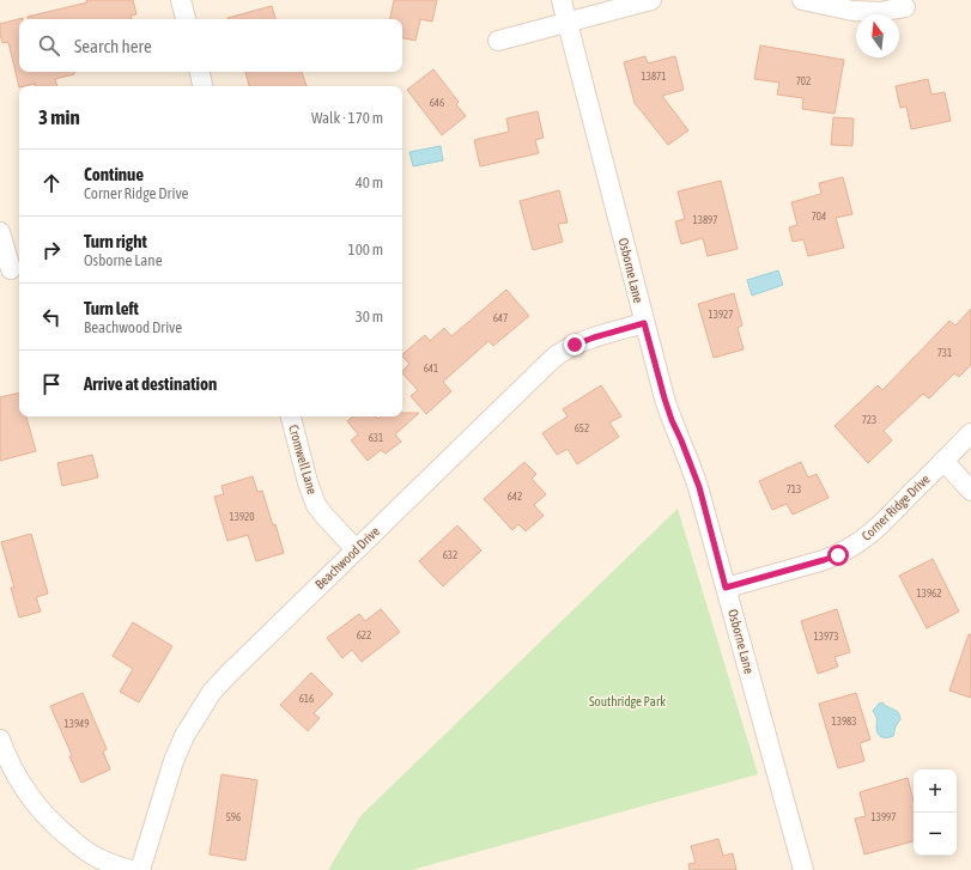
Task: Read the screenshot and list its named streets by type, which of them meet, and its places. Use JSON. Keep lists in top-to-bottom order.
{
  "streets": {
    "street": [
      "Osborne Lane",
      "Cromwell Lane",
      "Corner Ridge Drive",
      "Beachwood Drive"
    ]
  },
  "crossings": [
    ["Osborne Lane", "Corner Ridge Drive"],
    ["Osborne Lane", "Beachwood Drive"],
    ["Cromwell Lane", "Beachwood Drive"]
  ],
  "parks": ["Southridge Park"],
  "house_numbers": [
    "13871",
    "702",
    "646",
    "704",
    "13897",
    "13927",
    "647",
    "731",
    "641",
    "723",
    "652",
    "631",
    "713",
    "642",
    "13920",
    "632",
    "13962",
    "622",
    "13973",
    "616",
    "13983",
    "13949",
    "596",
    "13997"
  ],
  "north": "top",
  "page": {
    "search": "Search here",
    "heading": ["3 min", "Walk · 170 m"],
    "list": [
      ["Continue", "Corner Ridge Drive", "40 m"],
      ["Turn right", "Osborne Lane", "100 m"],
      ["Turn left", "Beachwood Drive", "30 m"],
      "Arrive at destination"
    ],
    "map_buttons": ["+", "−"]
  }
}
